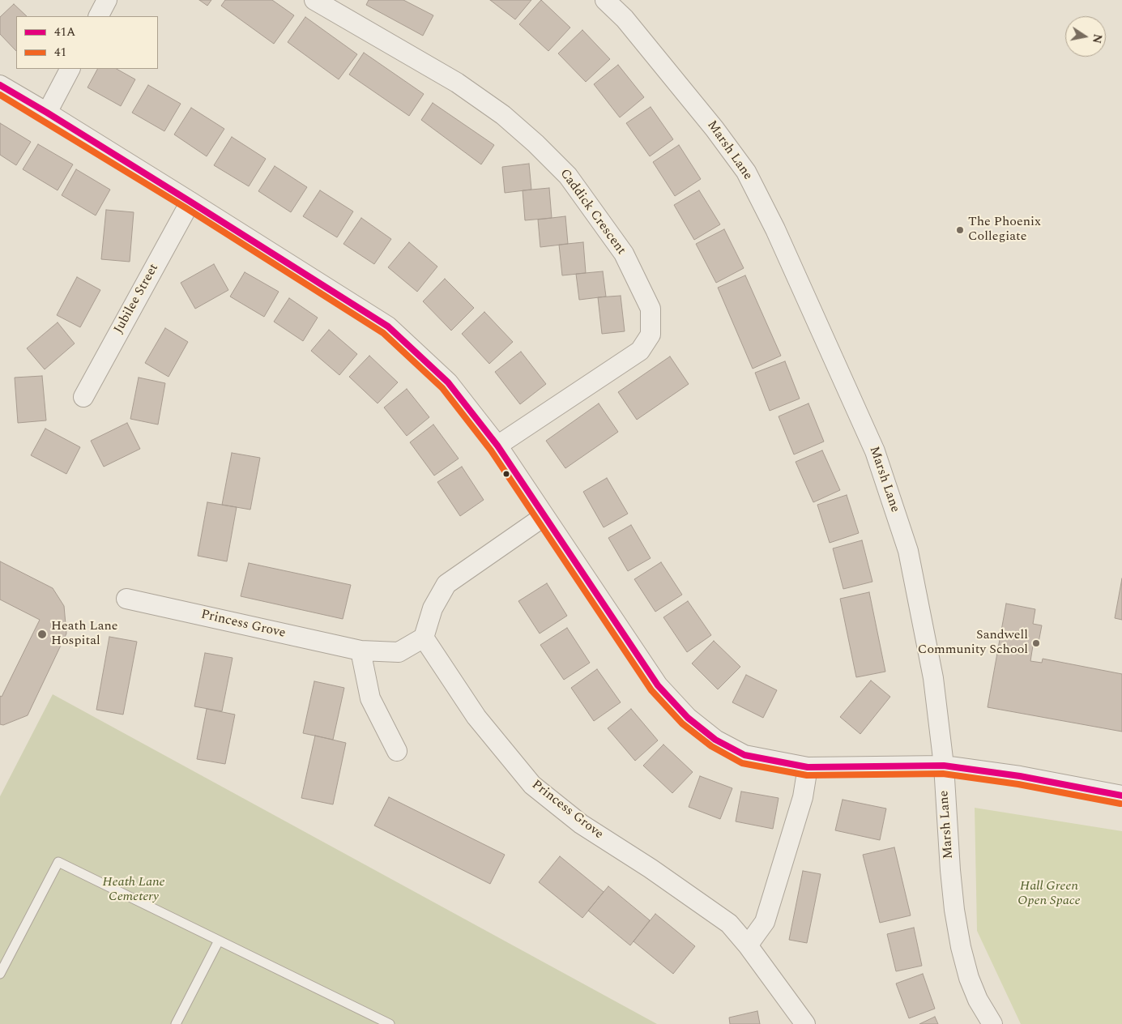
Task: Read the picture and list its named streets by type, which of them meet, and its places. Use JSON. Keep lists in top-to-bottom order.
{
  "streets": {
    "street": [
      "Marsh Lane",
      "Caddick Crescent",
      "Jubilee Street",
      "Princess Grove"
    ]
  },
  "parks": ["Heath Lane Cemetery", "Hall Green Open Space"],
  "places": ["The Phoenix Collegiate", "Heath Lane Hospital", "Sandwell Community School"],
  "lines": ["transit line 41A", "transit line 41"],
  "legend": ["41A", "41"],
  "north": "right"
}
